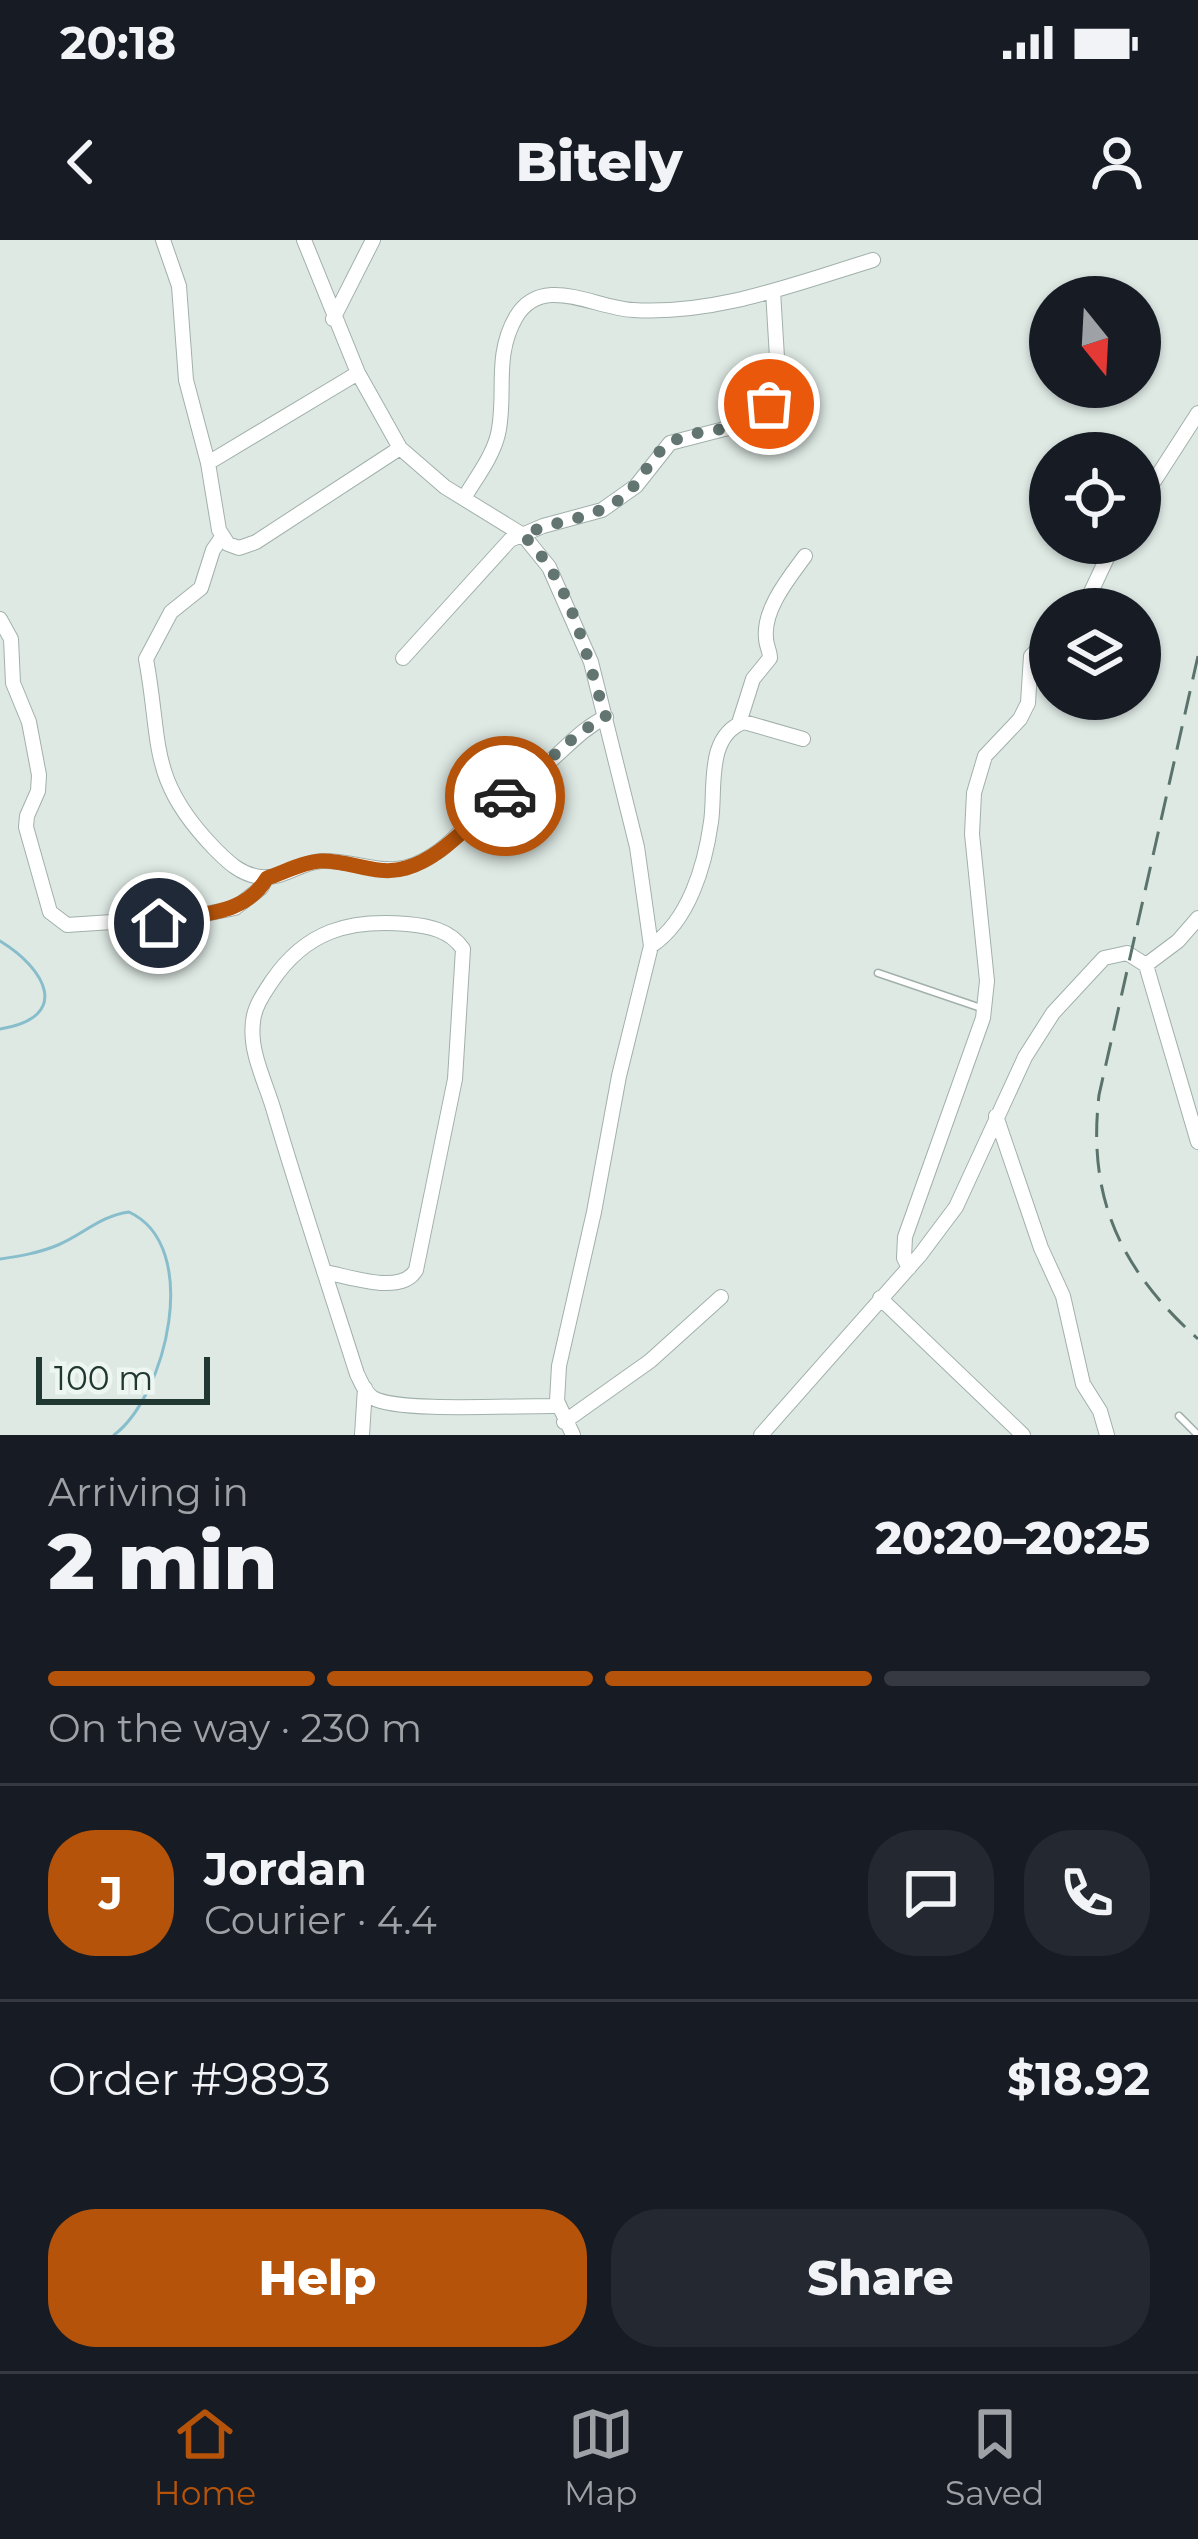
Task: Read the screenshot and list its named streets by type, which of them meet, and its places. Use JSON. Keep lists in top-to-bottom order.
{
  "scale_bar": "100 m",
  "north": "bottom",
  "page": {
    "status": "20:18",
    "header": "Bitely",
    "scale": "100 m",
    "heading": ["2 min", "Arriving in", "20:20–20:25"],
    "panel": [
      "Jordan",
      "Courier · 4.4",
      "Order #9893",
      "$18.92"
    ],
    "bar": "On the way · 230 m",
    "round": "J",
    "buttons": ["Help", "Share"],
    "tabs": ["Home", "Map", "Saved"]
  }
}
